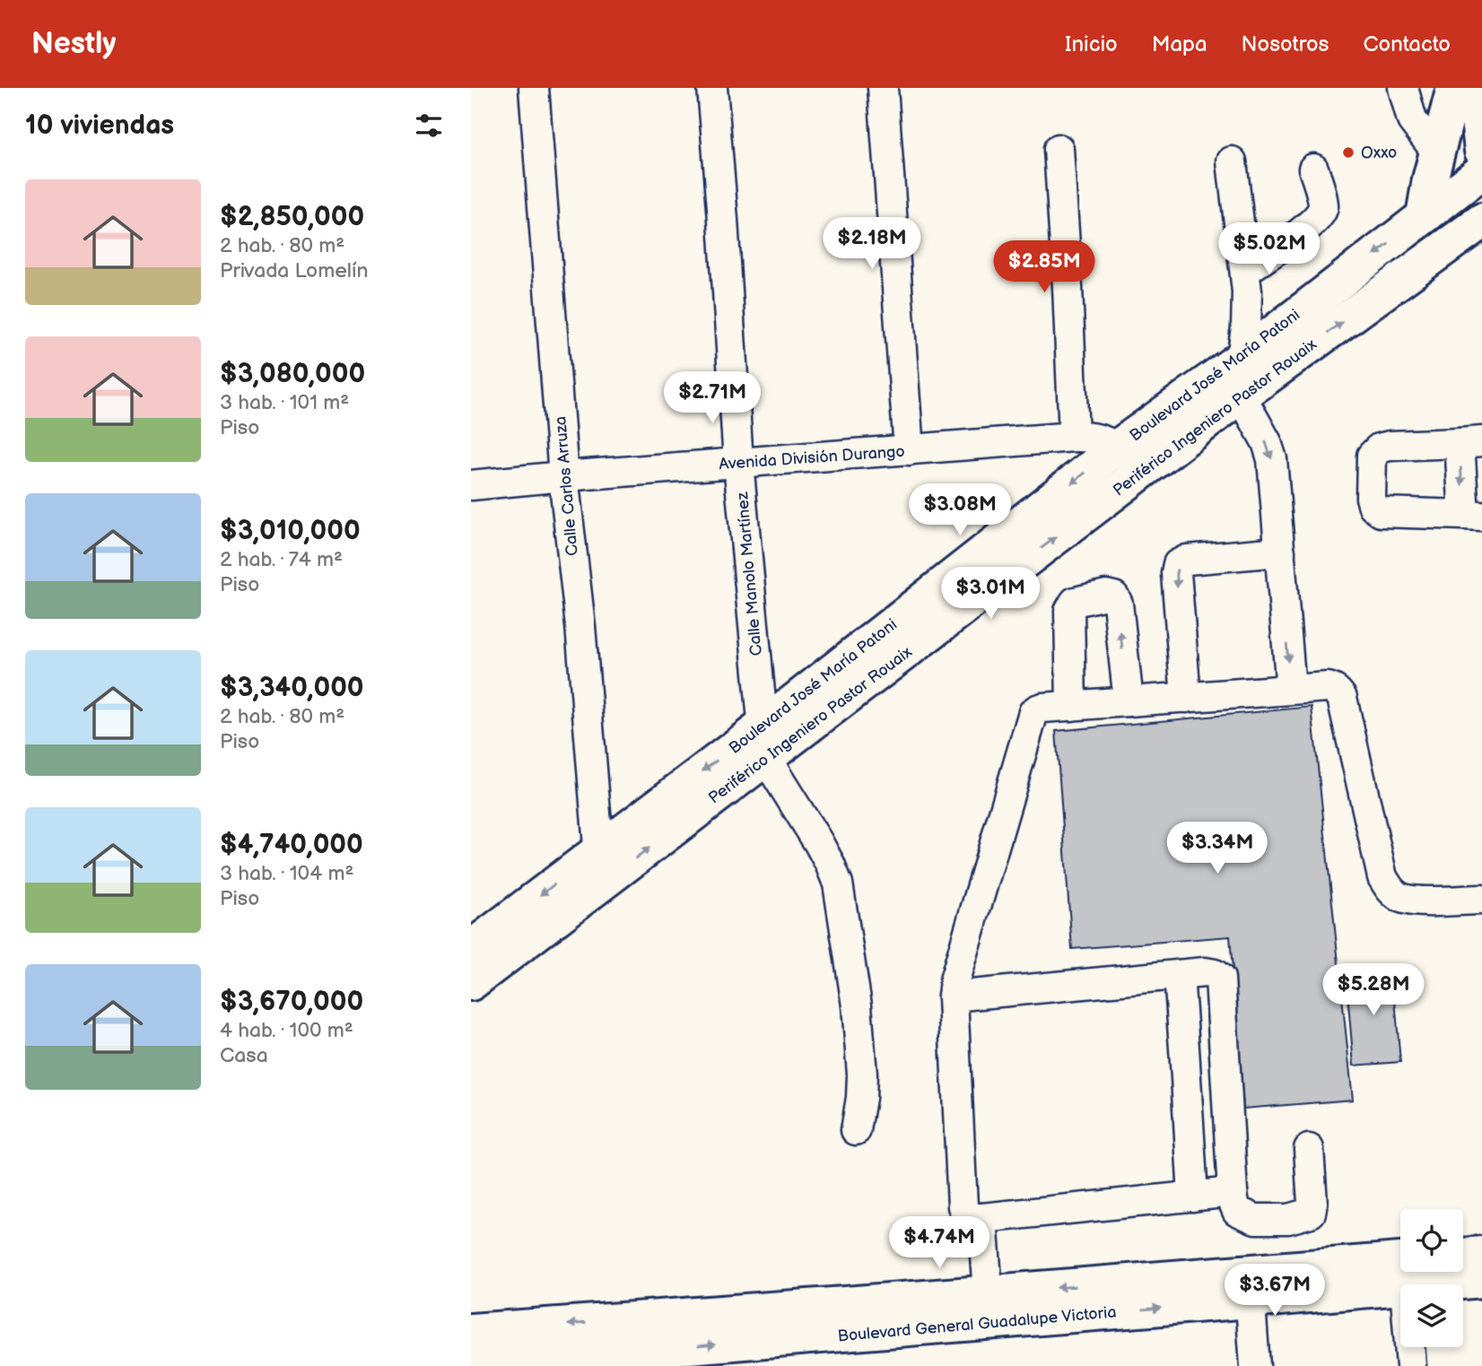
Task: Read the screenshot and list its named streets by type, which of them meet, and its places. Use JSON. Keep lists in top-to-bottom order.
{
  "streets": {
    "main road": ["Boulevard José María Patoni", "Periférico Ingeniero Pastor Rouaix", "Boulevard General Guadalupe Victoria"],
    "street": ["Avenida División Durango", "Calle Carlos Arruza", "Calle Manolo Martínez"]
  },
  "crossings": [
    ["Boulevard José María Patoni", "Periférico Ingeniero Pastor Rouaix"],
    ["Boulevard José María Patoni", "Avenida División Durango"],
    ["Boulevard José María Patoni", "Calle Carlos Arruza"],
    ["Boulevard José María Patoni", "Calle Manolo Martínez"],
    ["Periférico Ingeniero Pastor Rouaix", "Avenida División Durango"],
    ["Periférico Ingeniero Pastor Rouaix", "Calle Carlos Arruza"],
    ["Periférico Ingeniero Pastor Rouaix", "Calle Manolo Martínez"],
    ["Avenida División Durango", "Calle Carlos Arruza"],
    ["Avenida División Durango", "Calle Manolo Martínez"]
  ],
  "one_way": ["Boulevard José María Patoni", "Periférico Ingeniero Pastor Rouaix"],
  "places": ["Oxxo"],
  "page": {
    "header": "Nestly",
    "nav": [
      "Inicio",
      "Mapa",
      "Nosotros",
      "Contacto"
    ],
    "heading": "10 viviendas",
    "list": [
      {
        "name": "$2,850,000",
        "note": "2 hab. · 80 m² · Privada Lomelín"
      },
      {
        "name": "$3,080,000",
        "note": "3 hab. · 101 m² · Piso"
      },
      {
        "name": "$3,010,000",
        "note": "2 hab. · 74 m² · Piso"
      },
      {
        "name": "$3,340,000",
        "note": "2 hab. · 80 m² · Piso"
      },
      {
        "name": "$4,740,000",
        "note": "3 hab. · 104 m² · Piso"
      },
      {
        "name": "$3,670,000",
        "note": "4 hab. · 100 m² · Casa"
      }
    ],
    "price": [
      "$2.18M",
      "$5.02M",
      "$2.85M",
      "$2.71M",
      "$3.08M",
      "$3.01M",
      "$3.34M",
      "$5.28M",
      "$4.74M",
      "$3.67M"
    ]
  }
}
